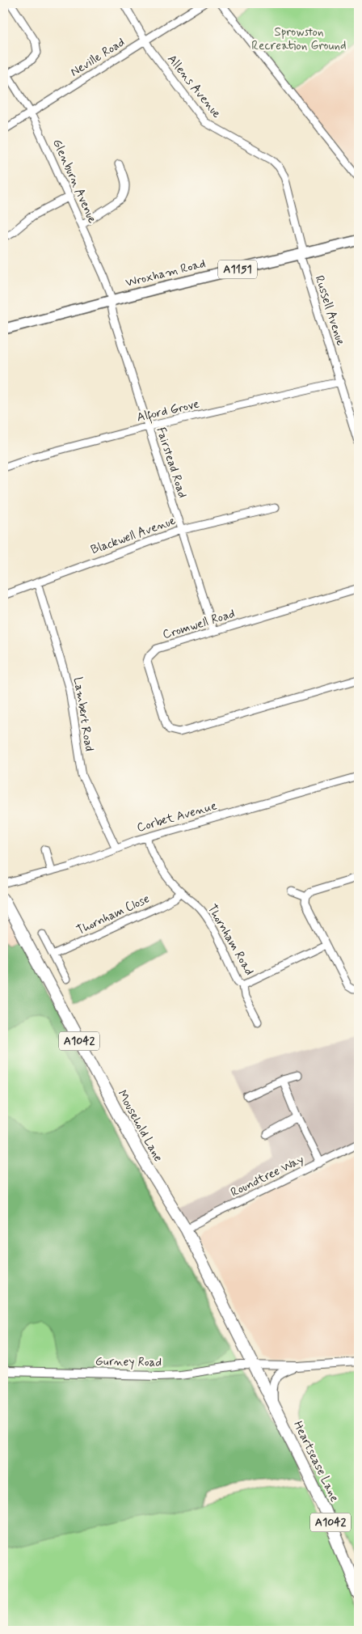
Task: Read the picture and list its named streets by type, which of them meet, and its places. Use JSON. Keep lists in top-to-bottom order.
{
  "streets": {
    "highway": ["A1042", "Mousehold Lane", "Heartsease Lane"],
    "main road": ["A1151", "Wroxham Road"],
    "street": [
      "Neville Road",
      "Allens Avenue",
      "Glenburn Avenue",
      "Russell Avenue",
      "Alford Grove",
      "Fairstead Road",
      "Blackwell Avenue",
      "Cromwell Road",
      "Lambert Road",
      "Corbet Avenue",
      "Thornham Close",
      "Thornham Road",
      "Roundtree Way",
      "Gurney Road"
    ]
  },
  "crossings": [
    ["Neville Road", "Allens Avenue"],
    ["Neville Road", "Glenburn Avenue"],
    ["Allens Avenue", "Wroxham Road"],
    ["Allens Avenue", "Russell Avenue"],
    ["Glenburn Avenue", "Wroxham Road"],
    ["Glenburn Avenue", "Fairstead Road"],
    ["Wroxham Road", "Russell Avenue"],
    ["Wroxham Road", "Fairstead Road"],
    ["Russell Avenue", "Alford Grove"],
    ["Alford Grove", "Fairstead Road"],
    ["Fairstead Road", "Blackwell Avenue"],
    ["Fairstead Road", "Cromwell Road"],
    ["Blackwell Avenue", "Lambert Road"],
    ["Lambert Road", "Corbet Avenue"],
    ["Corbet Avenue", "Thornham Road"],
    ["Thornham Close", "Thornham Road"],
    ["Mousehold Lane", "Roundtree Way"],
    ["Mousehold Lane", "Gurney Road"],
    ["Mousehold Lane", "Heartsease Lane"],
    ["Gurney Road", "Heartsease Lane"]
  ],
  "parks": ["Sprowston Recreation Ground"]
}
